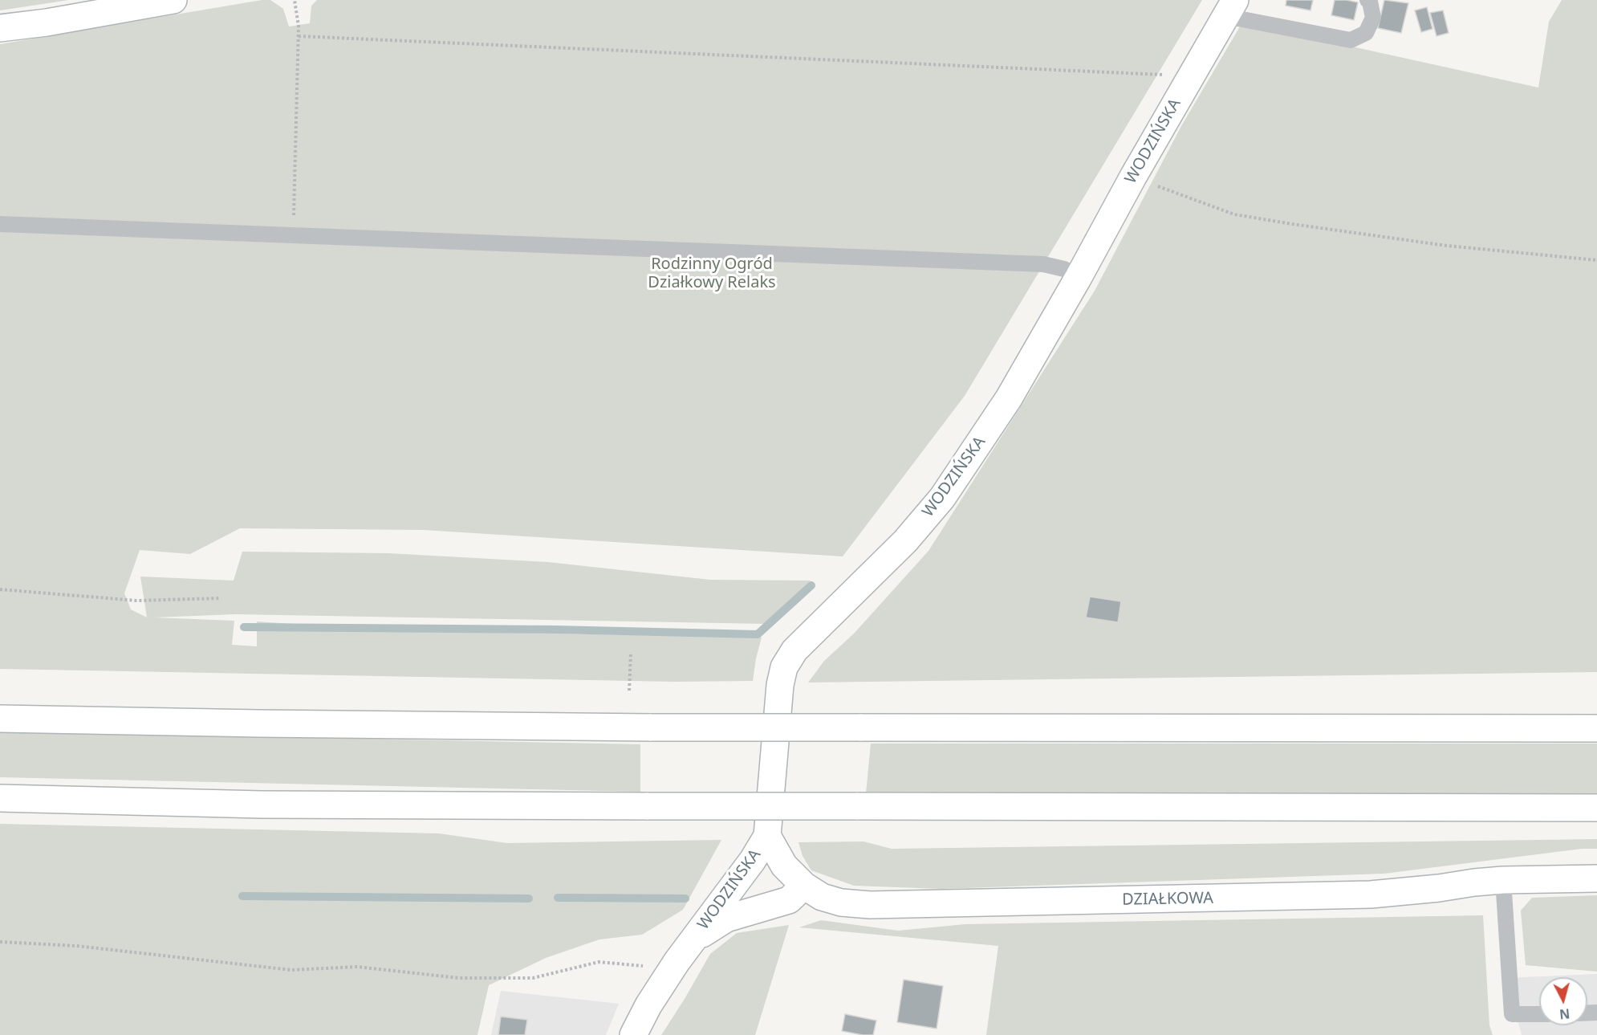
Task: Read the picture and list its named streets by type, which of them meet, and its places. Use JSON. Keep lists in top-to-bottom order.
{
  "streets": {
    "main road": ["WODZIŃSKA", "DZIAŁKOWA"]
  },
  "crossings": [
    ["WODZIŃSKA", "DZIAŁKOWA"]
  ],
  "parks": ["Rodzinny Ogród Działkowy Relaks"],
  "north": "bottom"
}
